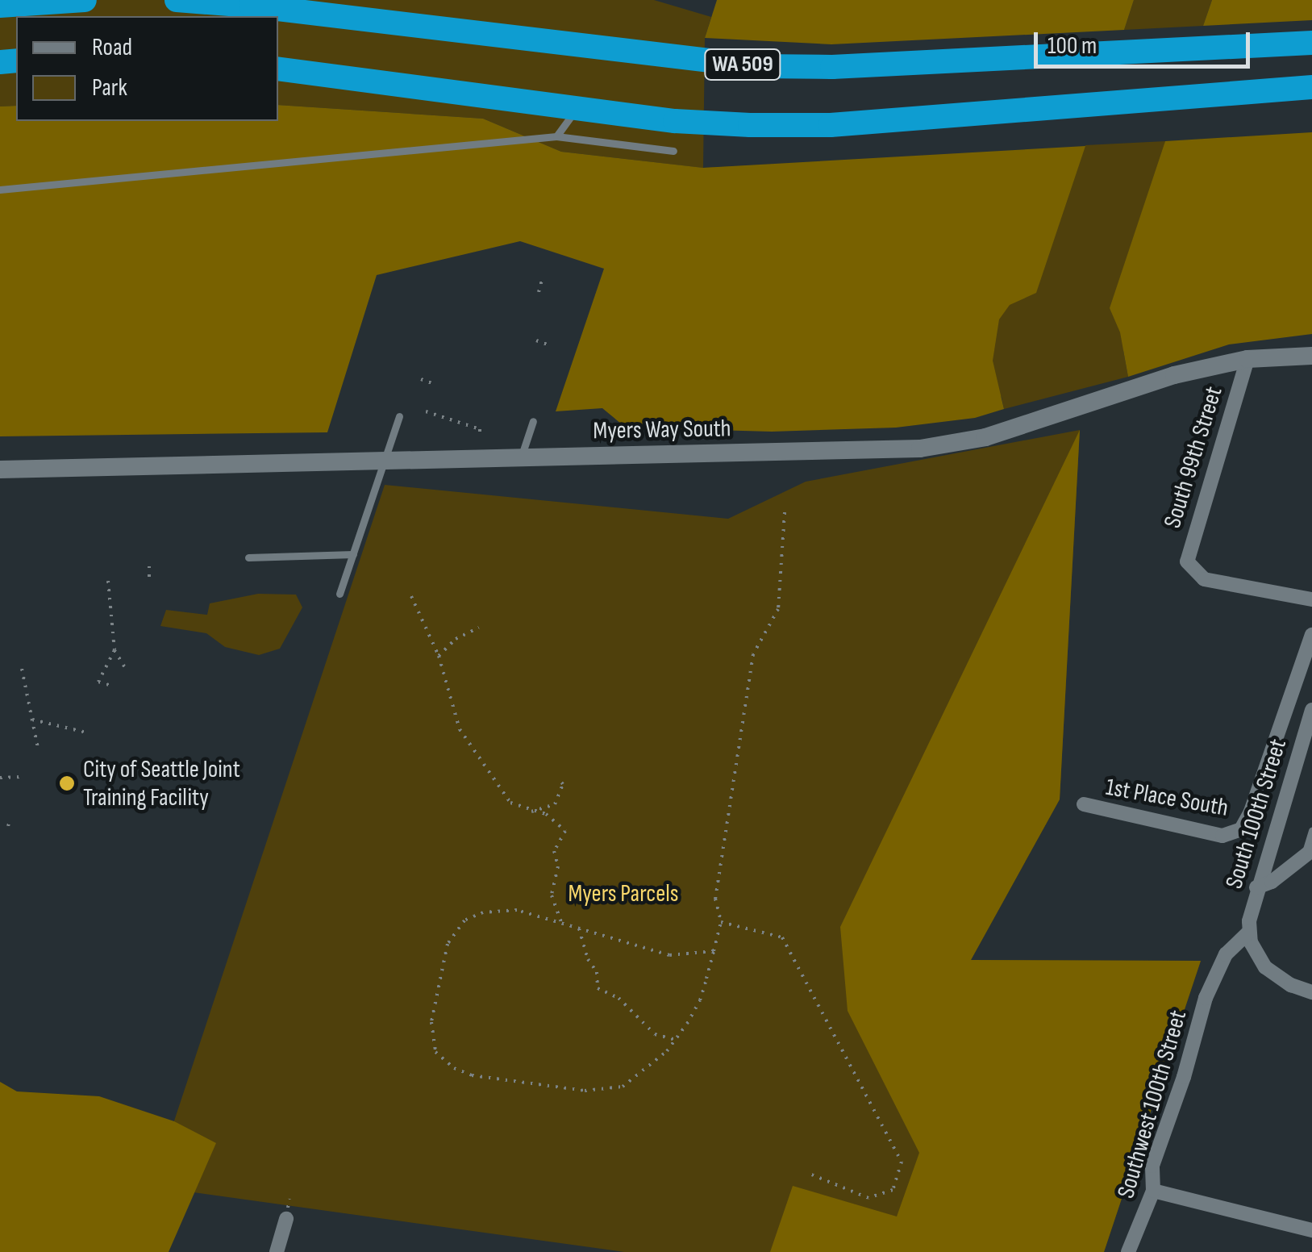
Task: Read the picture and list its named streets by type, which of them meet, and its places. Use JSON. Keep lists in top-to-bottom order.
{
  "streets": {
    "highway": ["WA 509"],
    "main road": ["Myers Way South"],
    "street": [
      "South 99th Street",
      "1st Place South",
      "South 100th Street",
      "Southwest 100th Street"
    ]
  },
  "crossings": [
    ["Myers Way South", "South 99th Street"],
    ["1st Place South", "South 100th Street"],
    ["South 100th Street", "Southwest 100th Street"]
  ],
  "parks": ["Myers Parcels"],
  "places": ["City of Seattle Joint Training Facility"],
  "legend": ["Road", "Park"],
  "scale_bar": "100 m"
}
